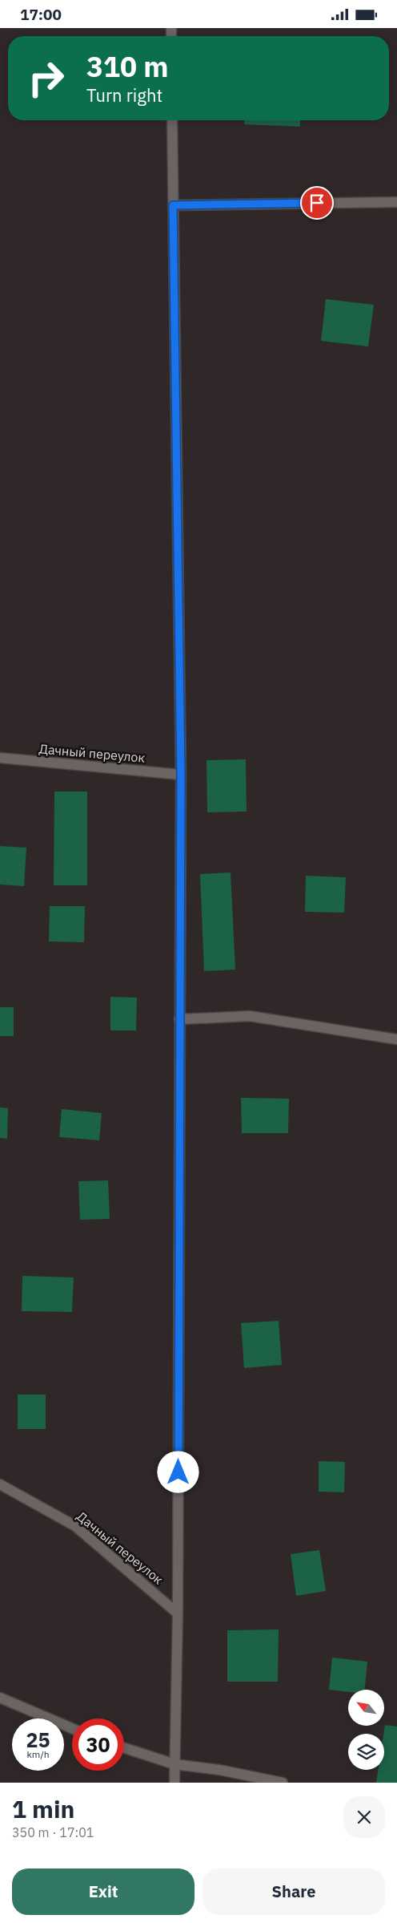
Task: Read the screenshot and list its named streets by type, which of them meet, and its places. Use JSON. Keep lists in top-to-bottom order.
{
  "streets": {
    "street": ["Дачный переулок"]
  },
  "north": "top left",
  "page": {
    "status": "17:00",
    "turn": ["310 m", "Turn right"],
    "speed": "25 km/h",
    "limit": "30",
    "heading": ["1 min", "350 m · 17:01"],
    "buttons": ["Exit", "Share"]
  }
}
